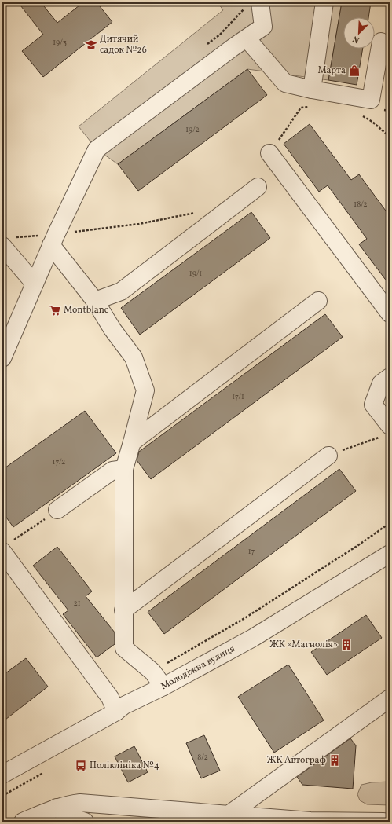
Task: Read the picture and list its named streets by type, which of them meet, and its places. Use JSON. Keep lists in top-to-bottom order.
{
  "streets": {
    "street": ["Молодіжна вулиця"]
  },
  "places": {
    "school or university": ["Дитячий садок №26"],
    "shop": ["Марта"],
    "supermarket": ["Montblanc"],
    "building": ["ЖК «Магнолія»", "ЖК Автограф"],
    "bus stop": ["Поліклініка №4"]
  },
  "house_numbers": [
    "19/3",
    "19/2",
    "18/2",
    "19/1",
    "17/1",
    "17/2",
    "17",
    "21",
    "8/2"
  ],
  "north": "bottom left"
}
